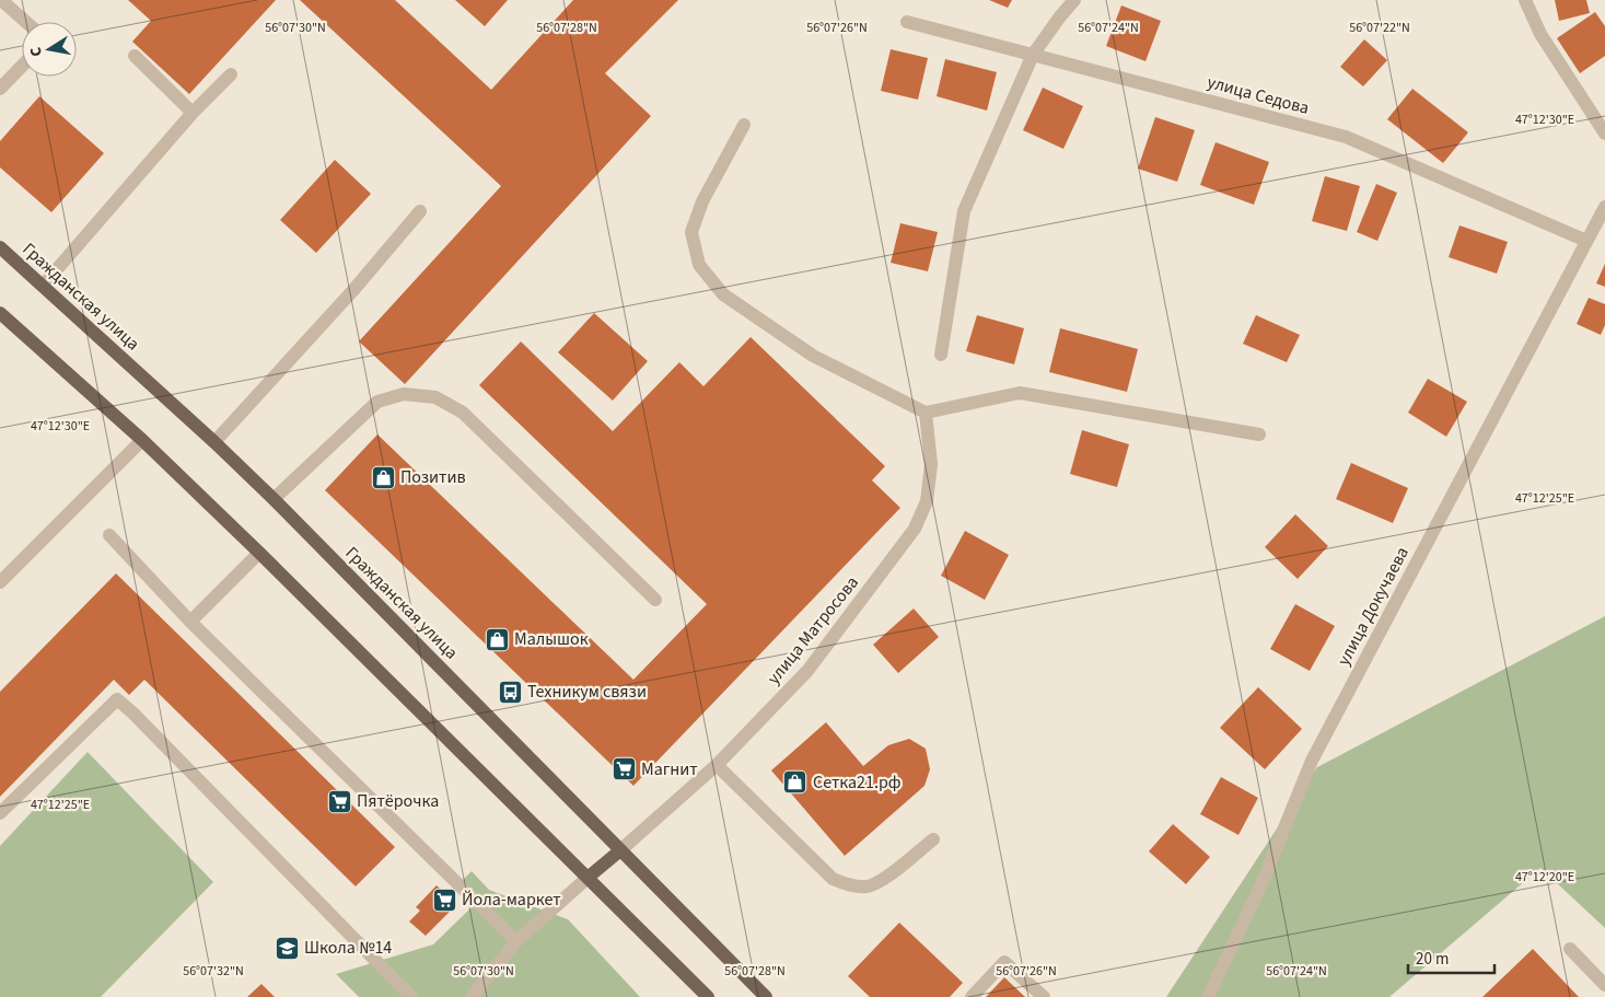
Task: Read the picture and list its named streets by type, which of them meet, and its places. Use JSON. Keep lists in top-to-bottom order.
{
  "streets": {
    "main road": ["Гражданская улица"],
    "street": ["улица Седова", "улица Докучаева", "улица Матросова"]
  },
  "crossings": [
    ["улица Седова", "улица Докучаева"],
    ["Гражданская улица", "улица Матросова"]
  ],
  "places": {
    "shop": ["Позитив", "Малышок", "Сетка21.рф"],
    "bus stop": ["Техникум связи"],
    "supermarket": ["Магнит", "Пятёрочка", "Йола-маркет"],
    "school or university": ["Школа №14"]
  },
  "scale_bar": "20 m",
  "north": "left",
  "coordinates": [
    "56°07'30\"N",
    "56°07'28\"N",
    "56°07'26\"N",
    "56°07'24\"N",
    "56°07'22\"N",
    "47°12'30\"E",
    "47°12'25\"E",
    "47°12'20\"E",
    "56°07'32\"N"
  ]
}
